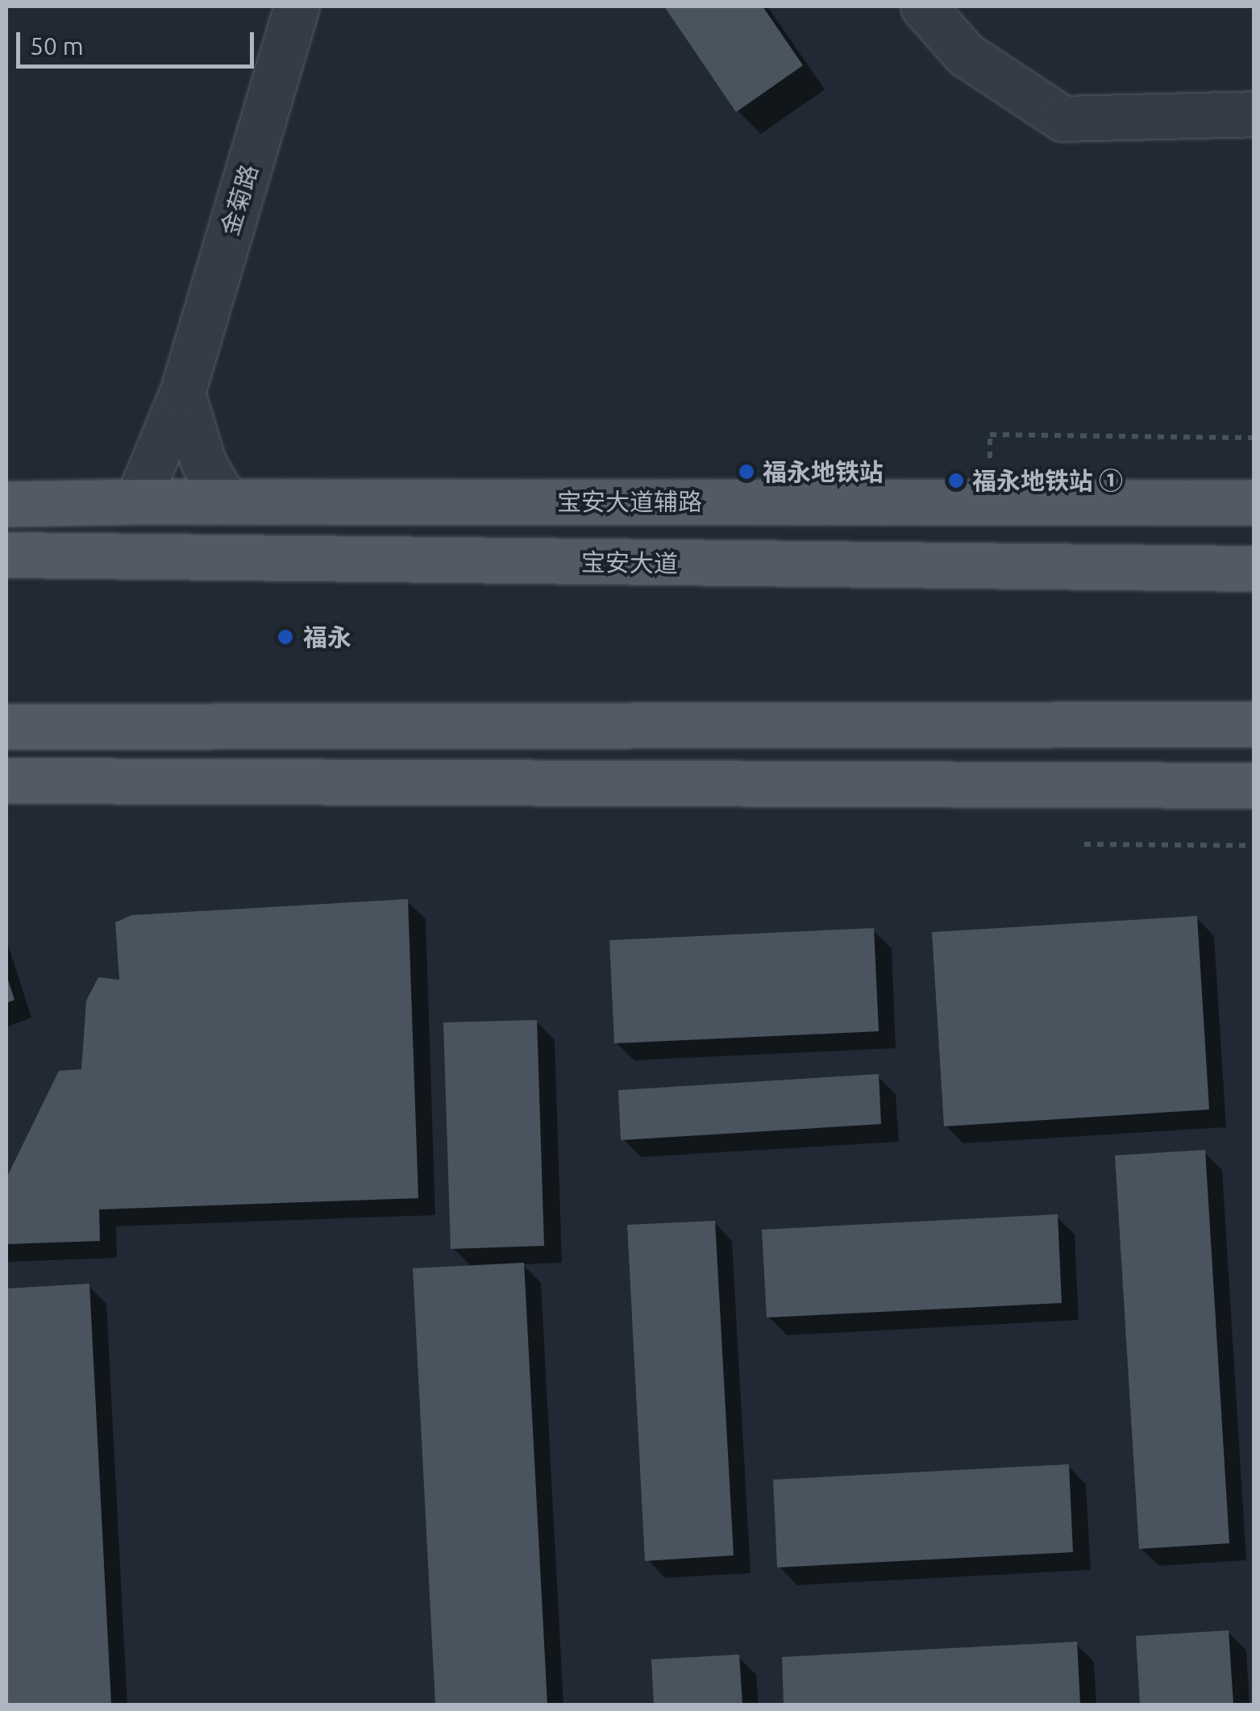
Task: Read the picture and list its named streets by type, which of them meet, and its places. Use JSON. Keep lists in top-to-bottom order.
{
  "streets": {
    "main road": ["宝安大道辅路", "宝安大道"],
    "street": ["金菊路"]
  },
  "crossings": [
    ["金菊路", "宝安大道辅路"]
  ],
  "places": ["福永地铁站", "福永地铁站 ①", "福永"],
  "scale_bar": "50 m"
}
